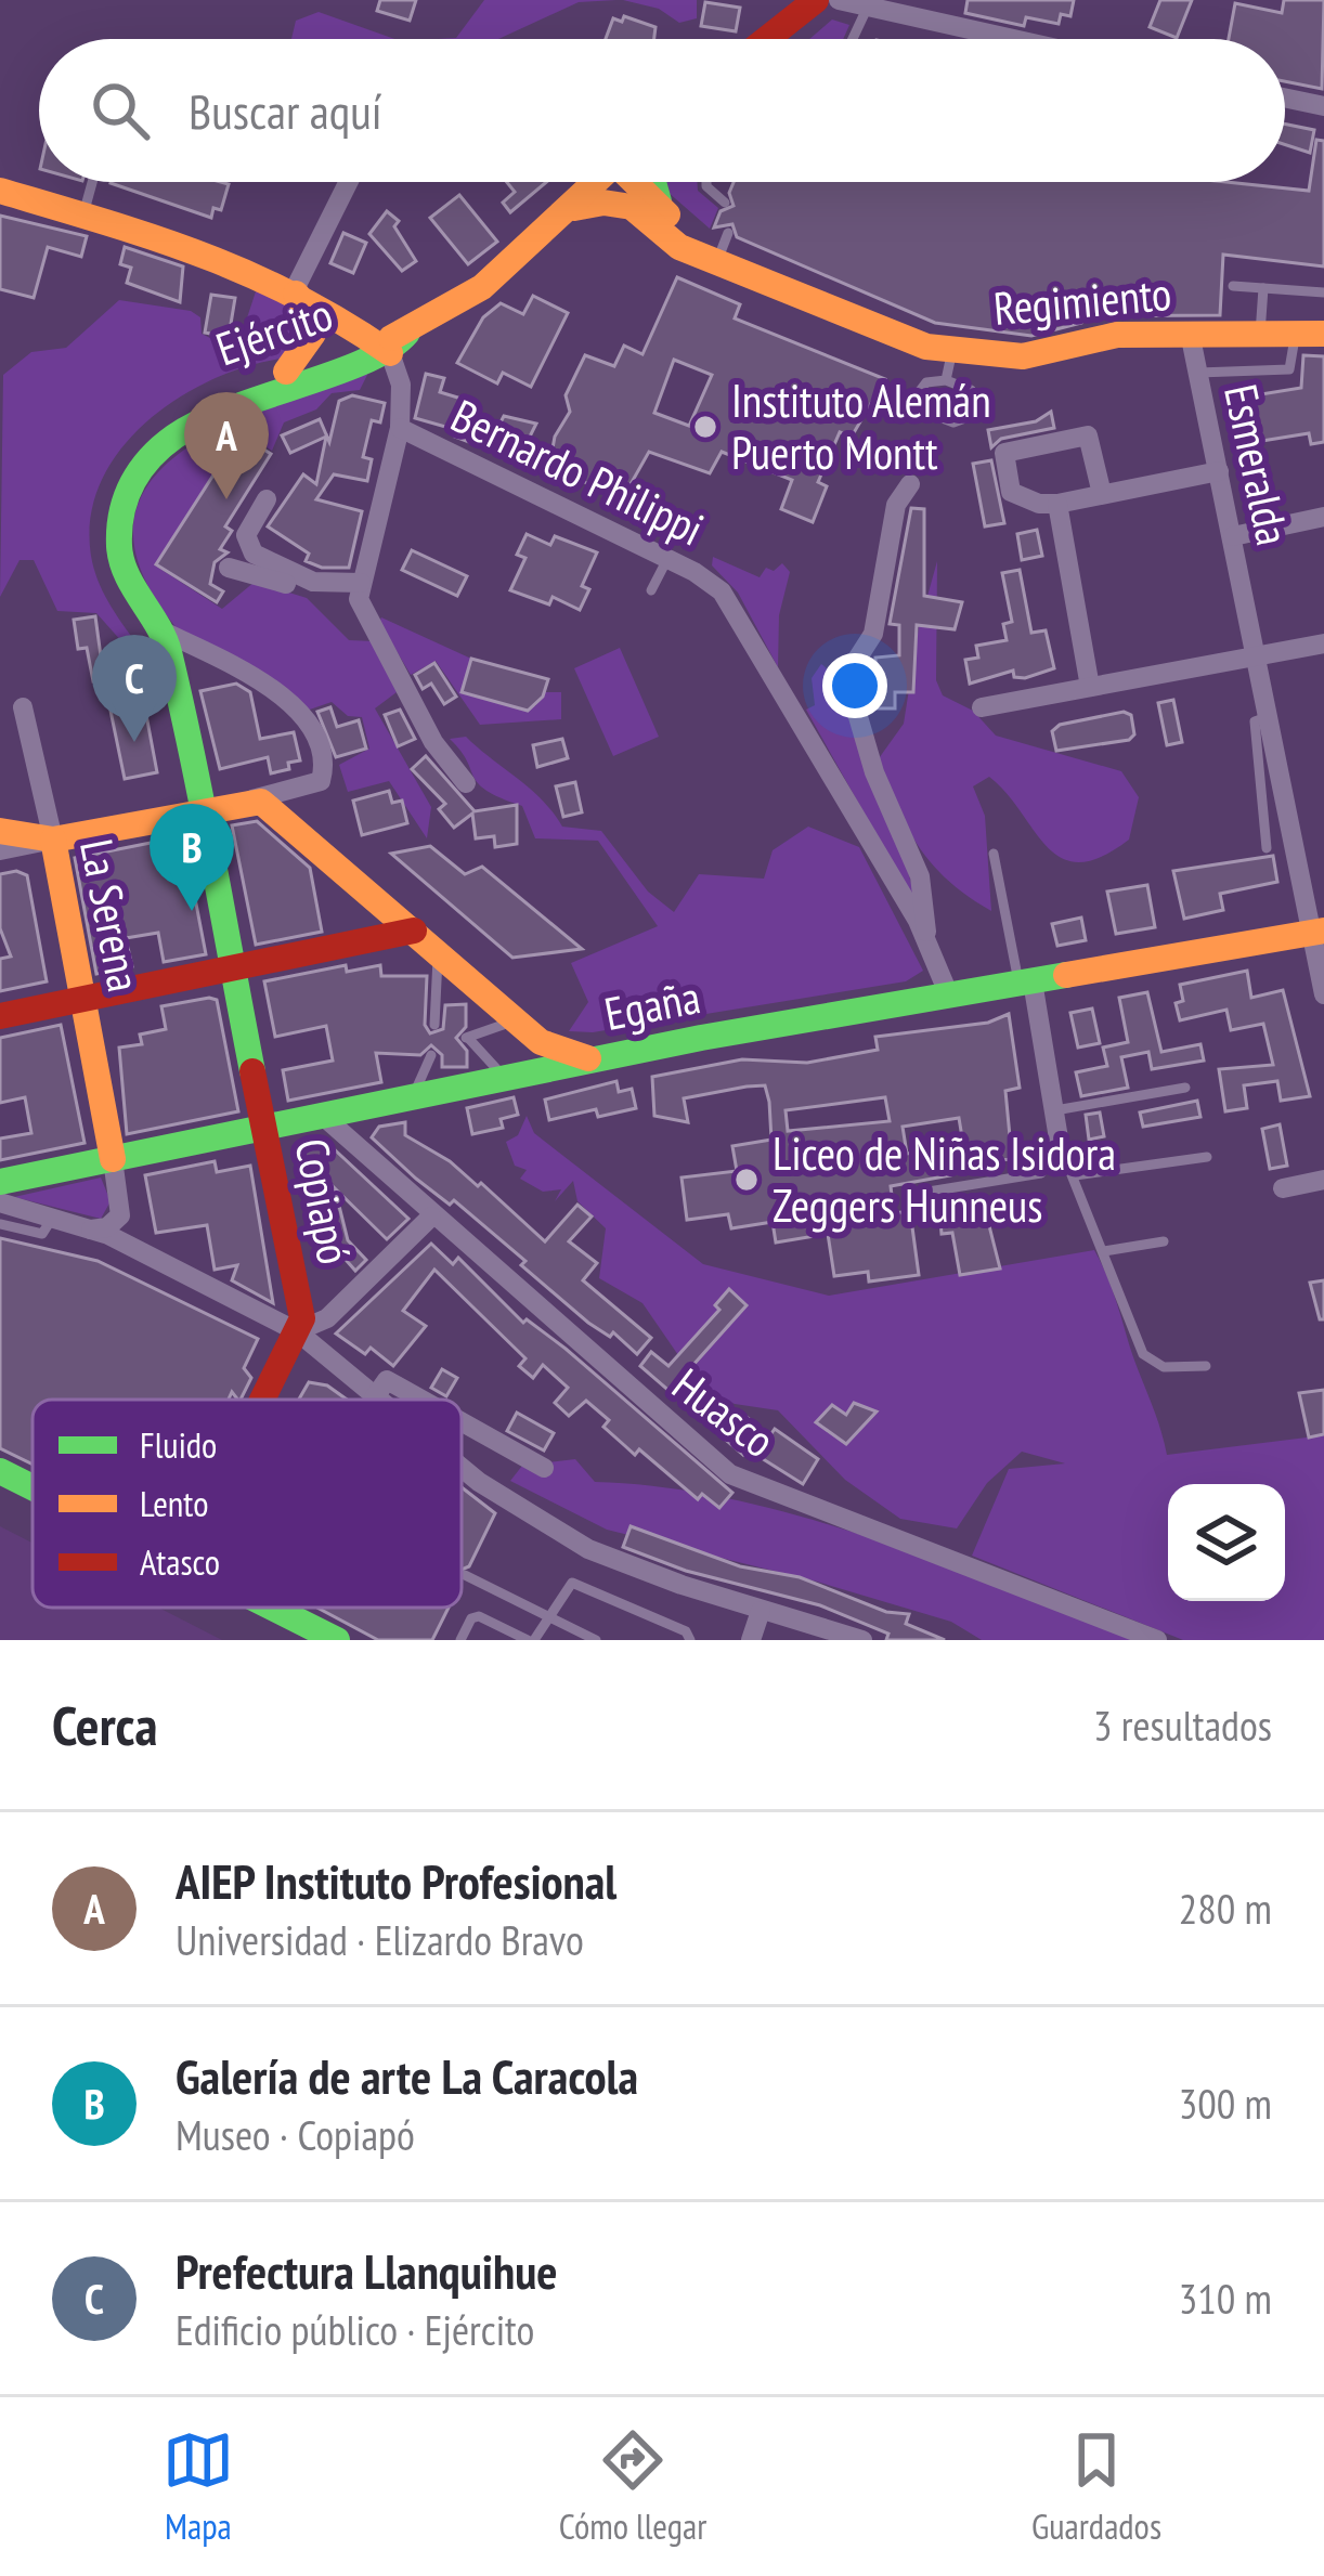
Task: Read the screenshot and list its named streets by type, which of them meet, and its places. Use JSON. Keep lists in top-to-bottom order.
{
  "streets": {
    "main road": [
      "Regimiento",
      "Ejército",
      "La Serena",
      "Egaña",
      "Copiapó"
    ],
    "street": ["Esmeralda", "Bernardo Philippi", "Huasco"]
  },
  "crossings": [
    ["Regimiento", "Ejército"],
    ["Regimiento", "Esmeralda"],
    ["Ejército", "Copiapó"],
    ["Esmeralda", "Egaña"],
    ["Bernardo Philippi", "Egaña"],
    ["La Serena", "Egaña"],
    ["Egaña", "Copiapó"],
    ["Egaña", "Huasco"]
  ],
  "places": ["Instituto Alemán Puerto Montt", "Liceo de Niñas Isidora Zeggers Hunneus"],
  "legend": ["Fluido", "Lento", "Atasco"],
  "page": {
    "search": "Buscar aquí",
    "pins": ["A", "C", "B"],
    "heading": ["Cerca", "3 resultados"],
    "list": [
      {
        "mark": "A",
        "name": "AIEP Instituto Profesional",
        "note": "Universidad · Elizardo Bravo",
        "value": "280 m"
      },
      {
        "mark": "B",
        "name": "Galería de arte La Caracola",
        "note": "Museo · Copiapó",
        "value": "300 m"
      },
      {
        "mark": "C",
        "name": "Prefectura Llanquihue",
        "note": "Edificio público · Ejército",
        "value": "310 m"
      }
    ],
    "nav": ["Mapa", "Cómo llegar", "Guardados"]
  }
}
